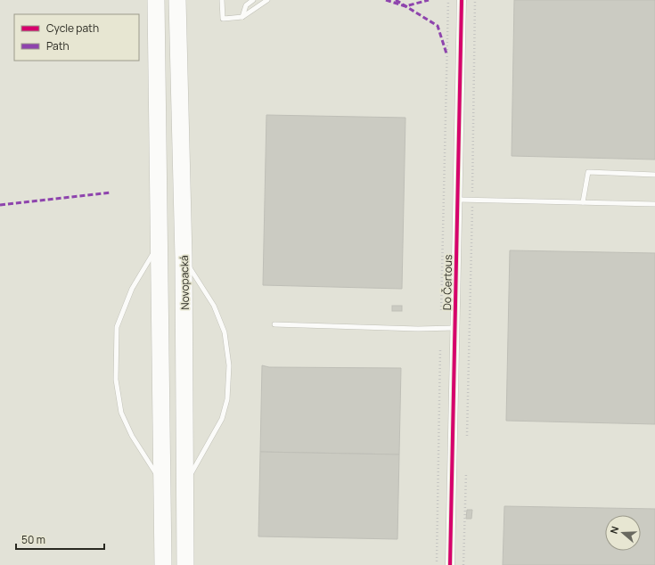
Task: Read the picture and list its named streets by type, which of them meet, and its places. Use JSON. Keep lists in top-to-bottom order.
{
  "streets": {
    "highway": ["Novopacká"],
    "street": ["Do Čertous"]
  },
  "legend": ["Cycle path", "Path"],
  "scale_bar": "50 m",
  "north": "left"
}
